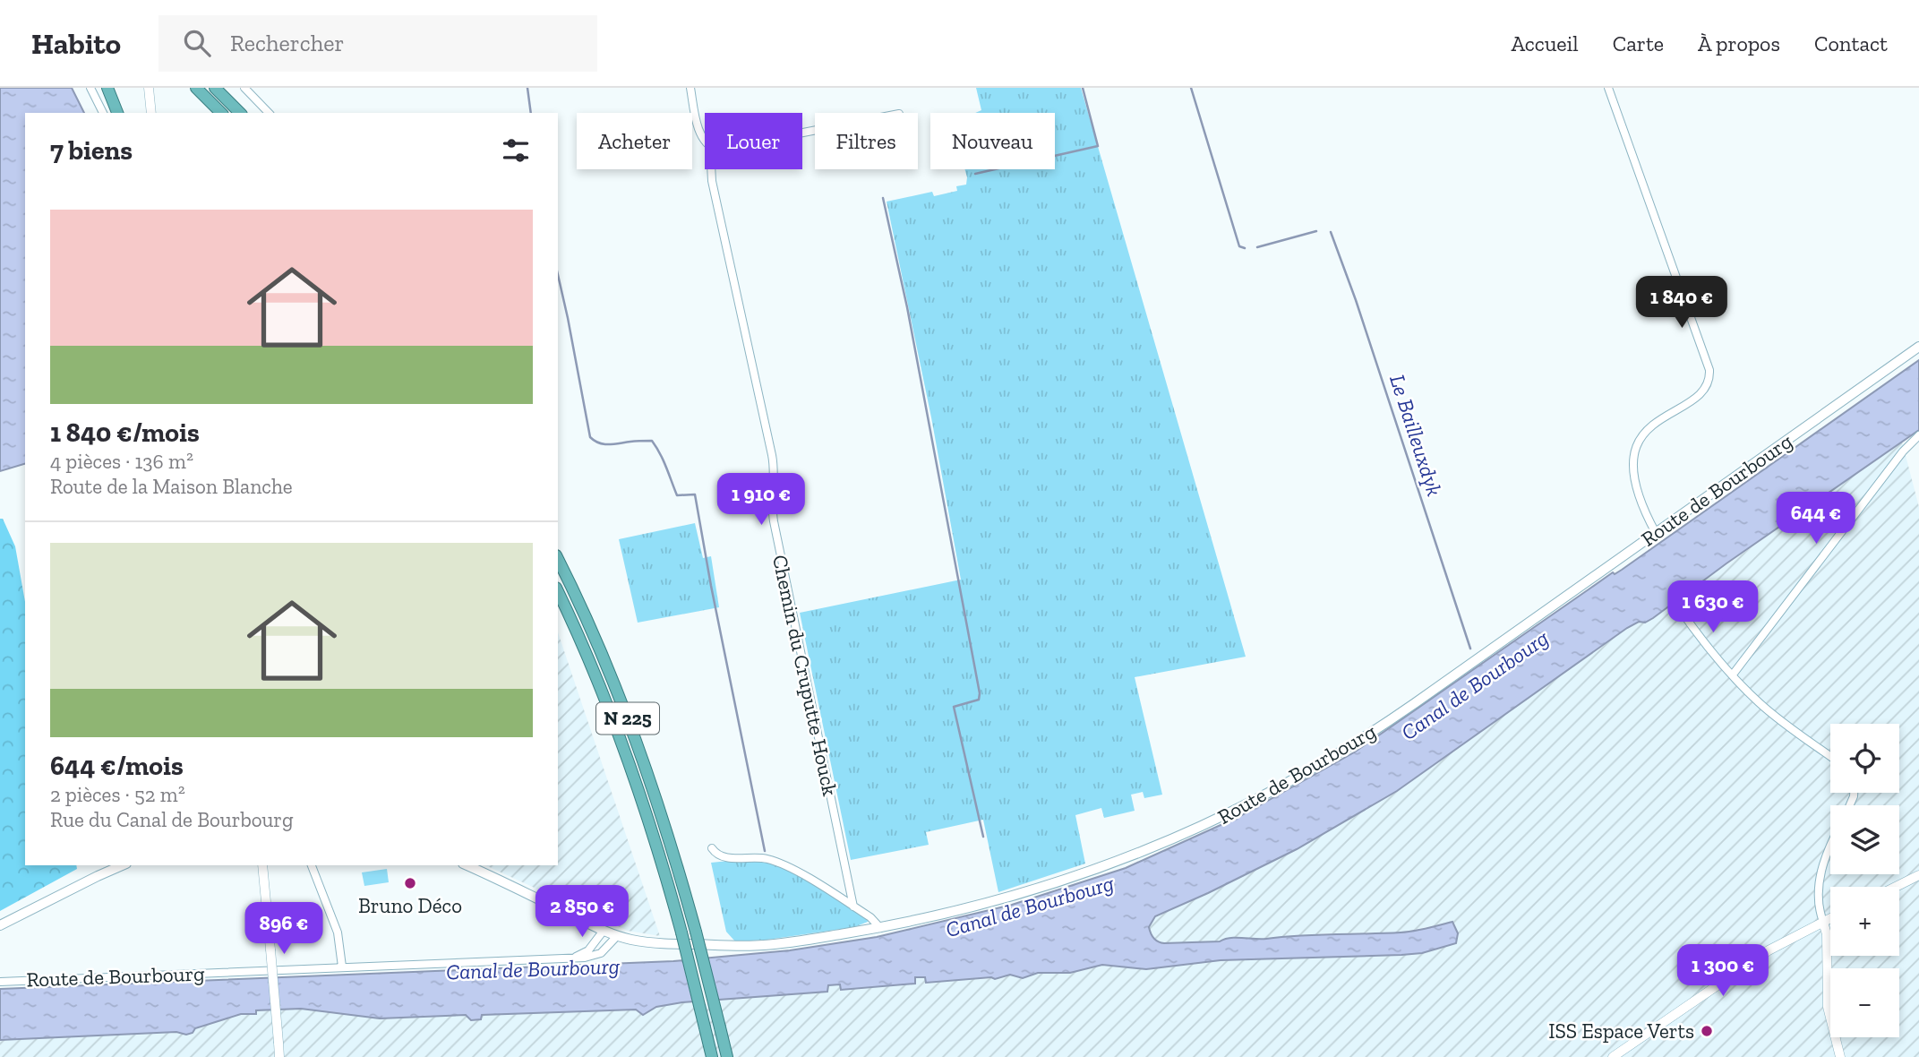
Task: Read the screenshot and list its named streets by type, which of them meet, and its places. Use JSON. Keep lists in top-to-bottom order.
{
  "streets": {
    "highway": ["N 225"],
    "main road": ["Route de Bourbourg"],
    "street": ["Chemin du Cruputte Houck"]
  },
  "water": ["Le Bailleuxdyk", "Canal de Bourbourg"],
  "places": ["Bruno Déco", "ISS Espace Verts"],
  "page": {
    "header": "Habito",
    "search": "Rechercher",
    "nav": [
      "Accueil",
      "Carte",
      "À propos",
      "Contact"
    ],
    "chip": [
      "Acheter",
      "Louer",
      "Filtres",
      "Nouveau"
    ],
    "heading": "7 biens",
    "list": [
      {
        "name": "1 840 €/mois",
        "note": "4 pièces · 136 m² · Route de la Maison Blanche"
      },
      {
        "name": "644 €/mois",
        "note": "2 pièces · 52 m² · Rue du Canal de Bourbourg"
      }
    ],
    "price": [
      "1 840 €",
      "1 910 €",
      "644 €",
      "1 630 €",
      "2 850 €",
      "896 €",
      "1 300 €"
    ],
    "map_buttons": ["+", "−"]
  }
}
